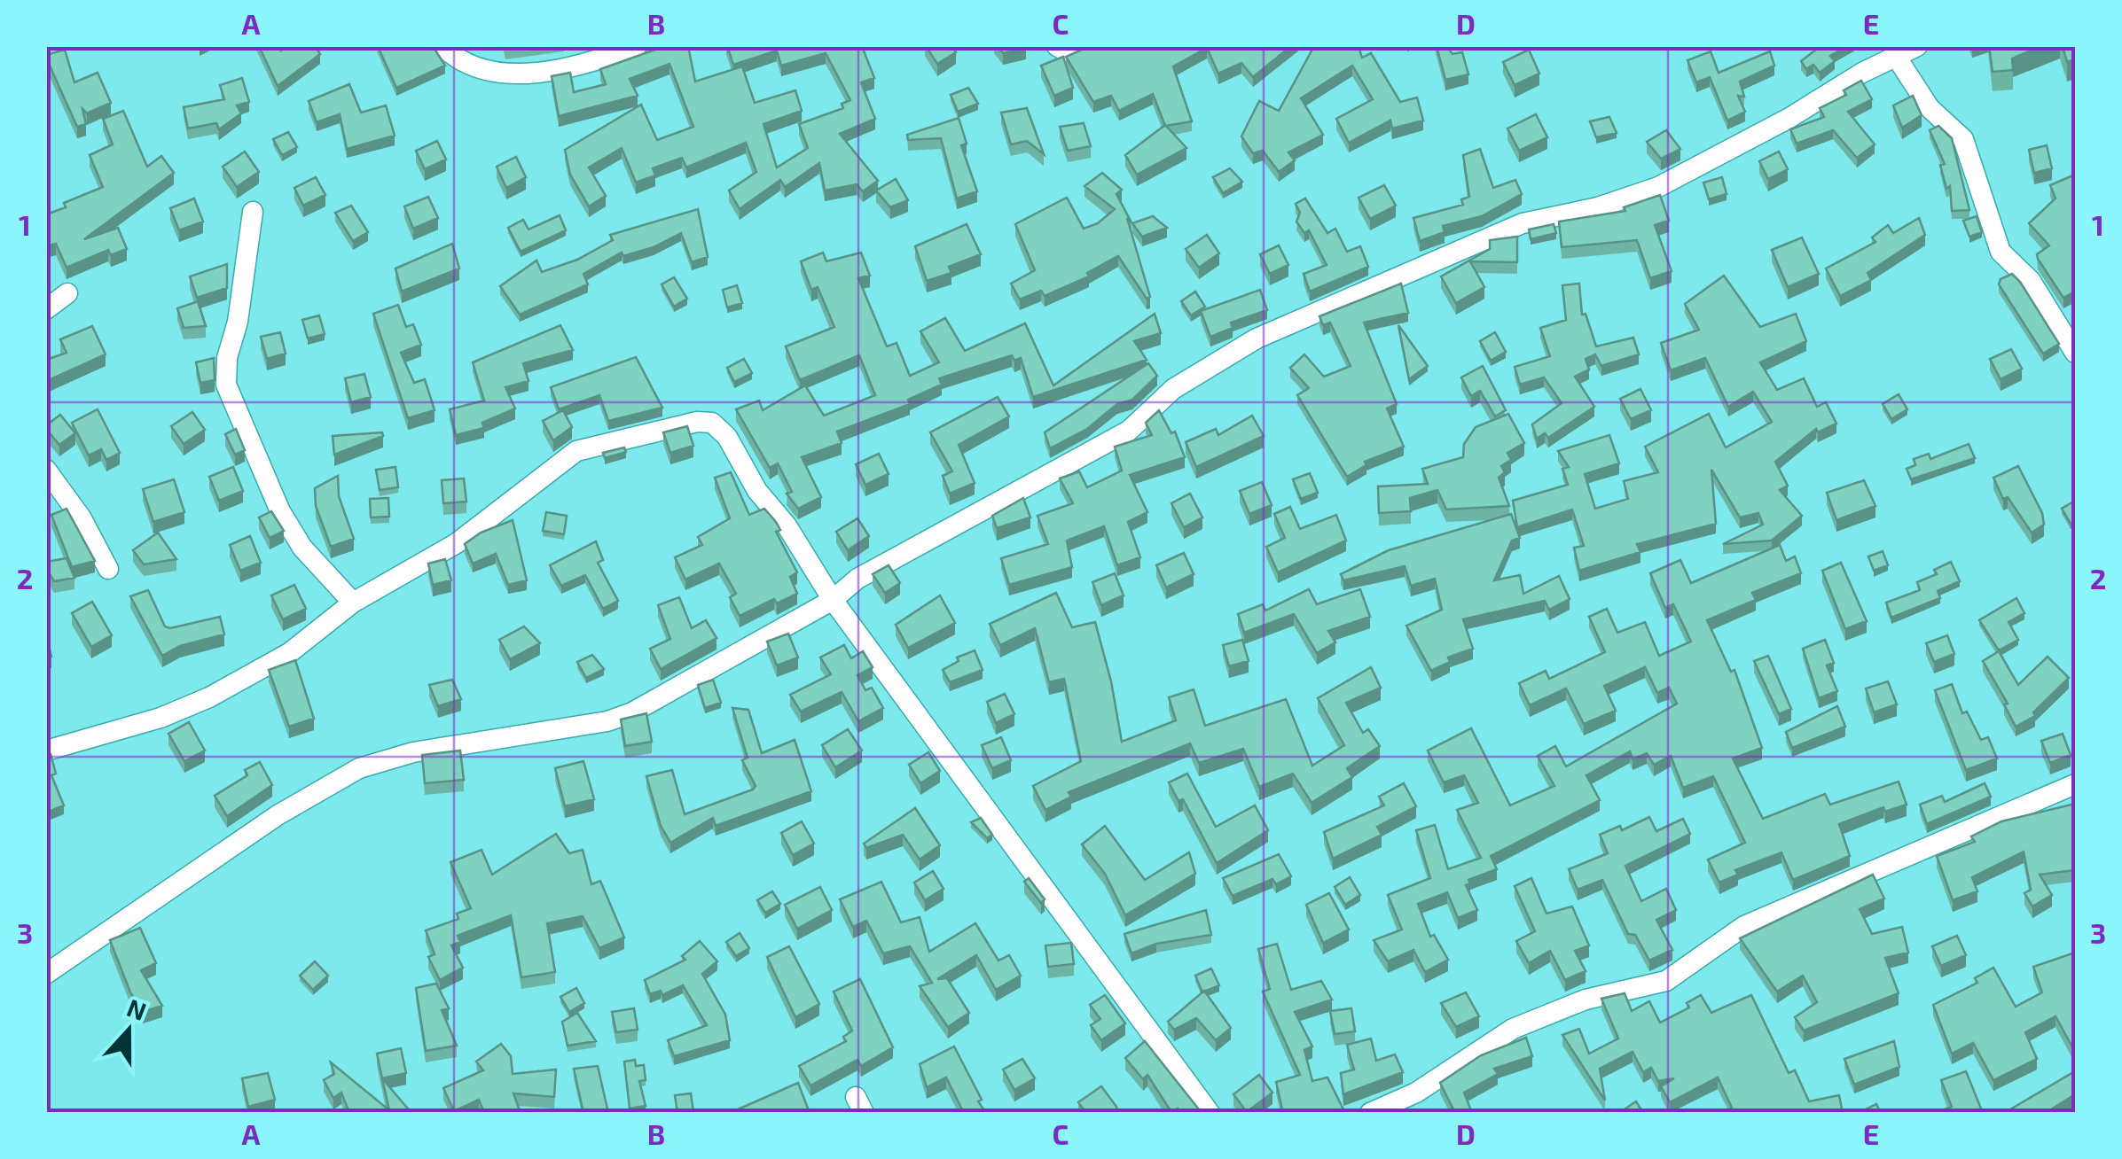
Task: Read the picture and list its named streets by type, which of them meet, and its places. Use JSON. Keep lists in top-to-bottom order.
{
  "north": "top",
  "grid": {
    "columns": [
      "A",
      "B",
      "C",
      "D",
      "E"
    ],
    "rows": ["1", "2", "3"]
  }
}
